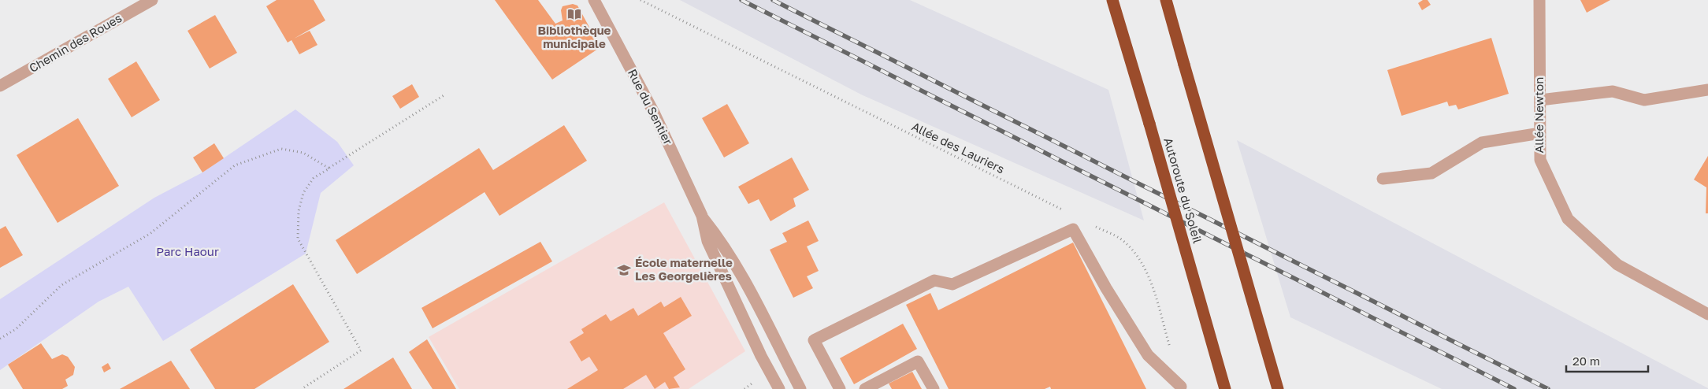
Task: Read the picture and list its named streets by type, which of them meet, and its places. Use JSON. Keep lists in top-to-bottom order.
{
  "streets": {
    "highway": ["Autoroute du Soleil"],
    "street": ["Chemin des Roues", "Rue du Sentier", "Allée Newton"],
    "path": ["Allée des Lauriers"]
  },
  "parks": ["Parc Haour"],
  "places": {
    "library": ["Bibliothèque municipale"],
    "school or university": ["École maternelle Les Georgelières"]
  },
  "scale_bar": "20 m"
}
